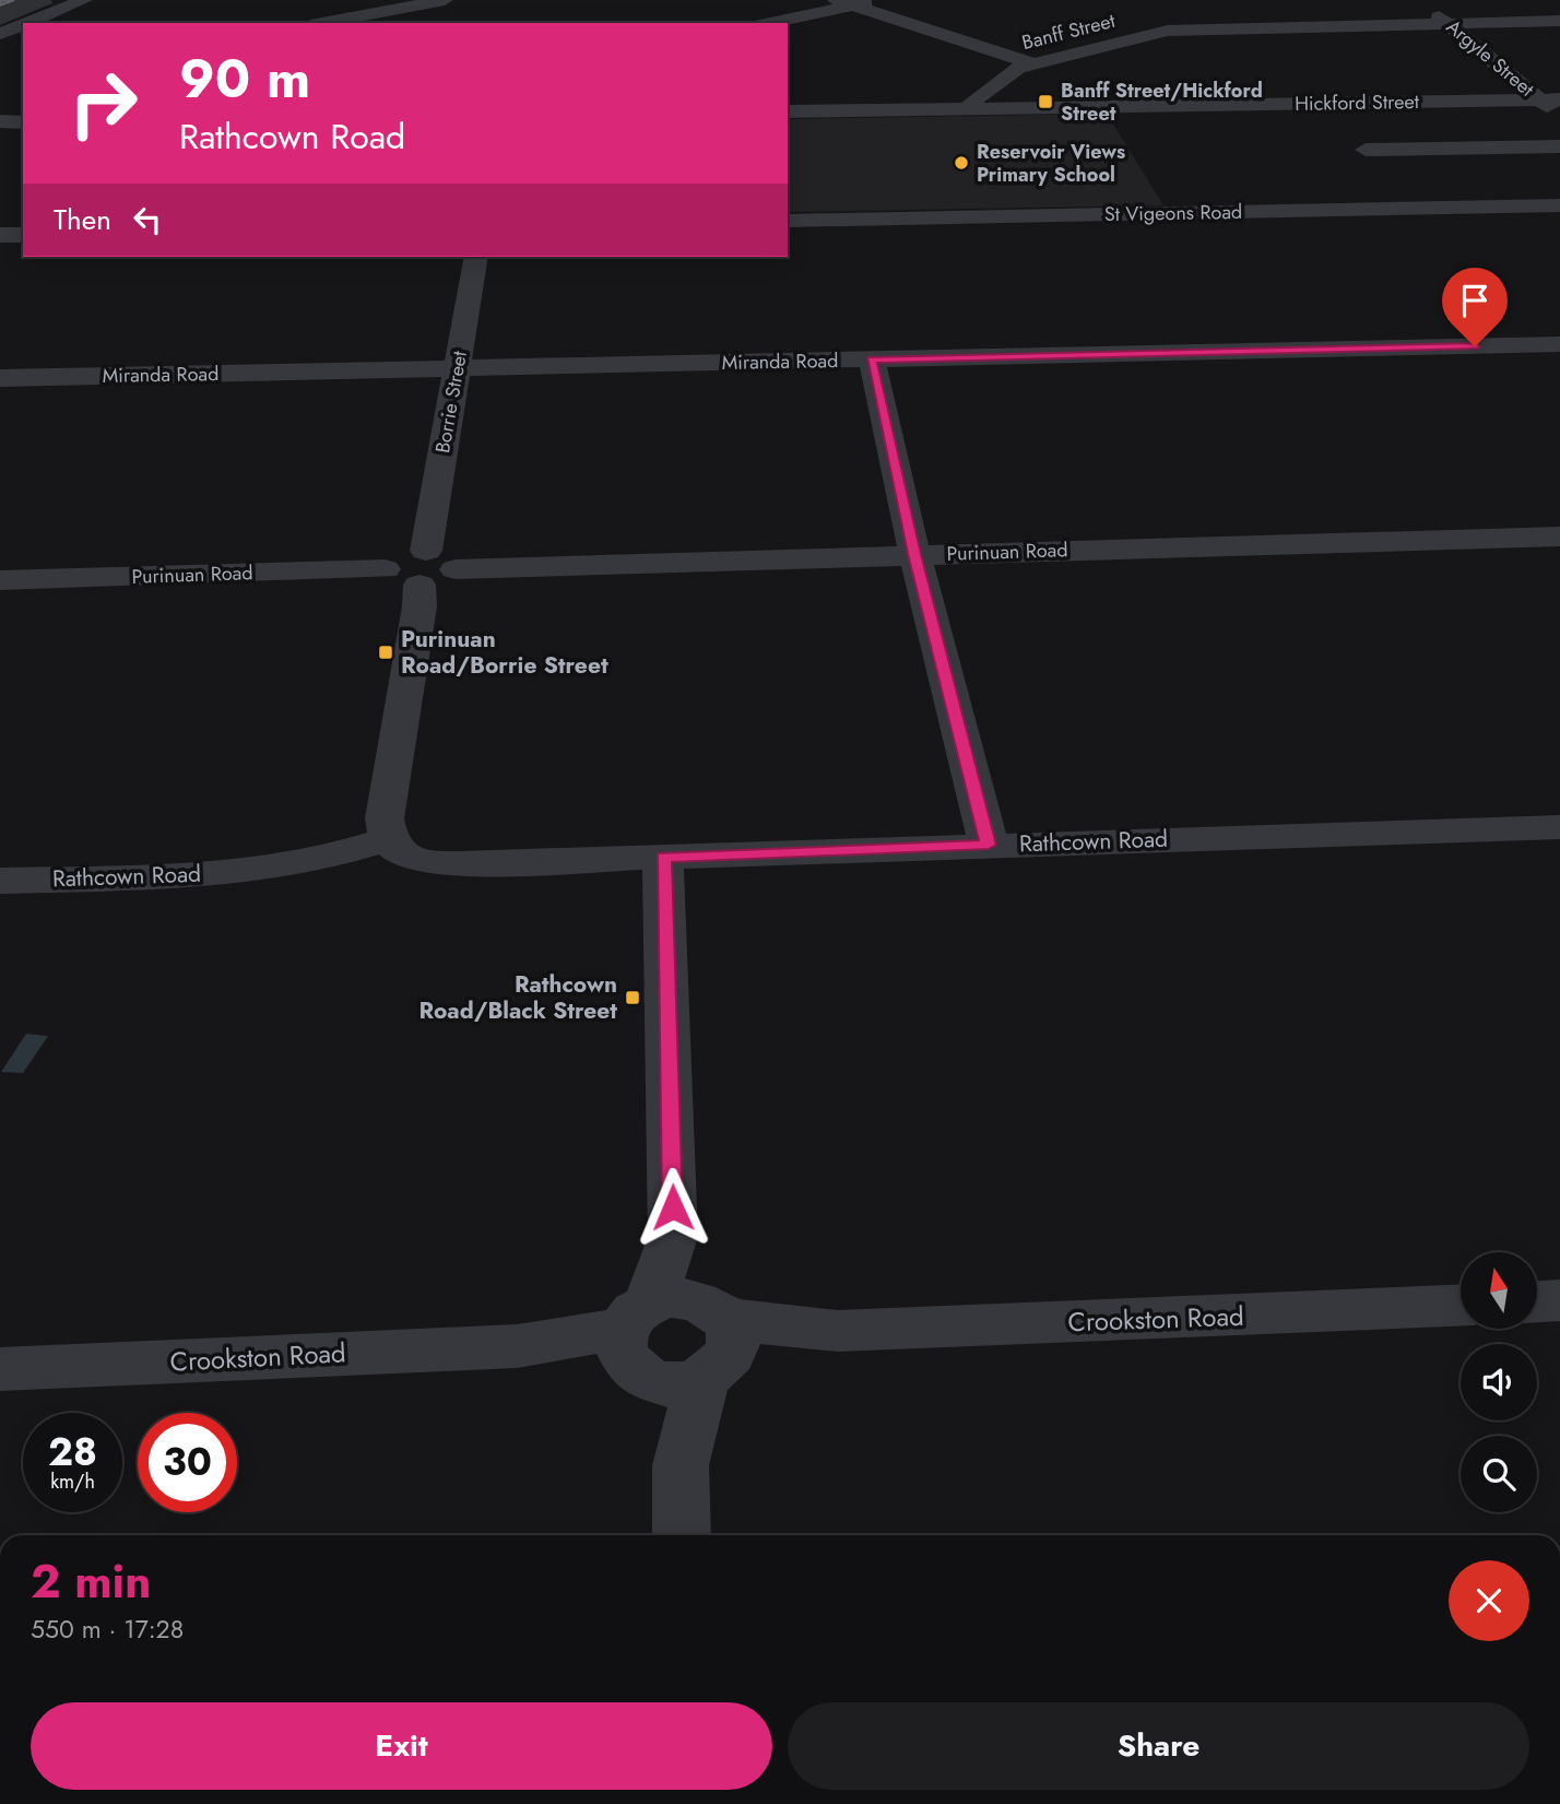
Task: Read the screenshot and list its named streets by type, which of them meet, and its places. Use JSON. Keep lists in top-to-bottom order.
{
  "streets": {
    "street": [
      "Banff Street",
      "Argyle Street",
      "Hickford Street",
      "St Vigeons Road",
      "Miranda Road",
      "Borrie Street",
      "Purinuan Road",
      "Rathcown Road",
      "Crookston Road"
    ]
  },
  "crossings": [
    ["Banff Street", "Argyle Street"],
    ["Banff Street", "Hickford Street"],
    ["Argyle Street", "Hickford Street"],
    ["Miranda Road", "Borrie Street"],
    ["Borrie Street", "Purinuan Road"],
    ["Borrie Street", "Rathcown Road"]
  ],
  "places": {
    "transit": ["Banff Street/Hickford Street", "Purinuan Road/Borrie Street", "Rathcown Road/Black Street"],
    "other": ["Reservoir Views Primary School"]
  },
  "north": "top",
  "page": {
    "turn": ["90 m", "Rathcown Road"],
    "then": "Then",
    "speed": "28 km/h",
    "limit": "30",
    "heading": ["2 min", "550 m · 17:28"],
    "buttons": ["Exit", "Share"]
  }
}
